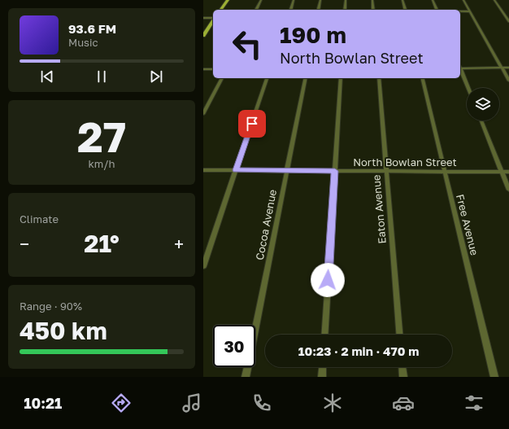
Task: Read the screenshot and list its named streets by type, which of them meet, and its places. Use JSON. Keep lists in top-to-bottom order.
{
  "streets": {
    "street": [
      "North Bowlan Street",
      "Eaton Avenue",
      "Cocoa Avenue",
      "Free Avenue"
    ]
  },
  "crossings": [
    ["North Bowlan Street", "Eaton Avenue"],
    ["North Bowlan Street", "Cocoa Avenue"],
    ["North Bowlan Street", "Free Avenue"]
  ],
  "page": {
    "turn": ["190 m", "North Bowlan Street"],
    "song": ["93.6 FM", "Music"],
    "tile": [
      ["27", "km/h"],
      "Climate",
      ["Range · 90%", "450 km"]
    ],
    "heat": ["−", "21°", "+"],
    "limit": "30",
    "trip": "10:23 · 2 min · 470 m",
    "tabs": "10:21"
  }
}
